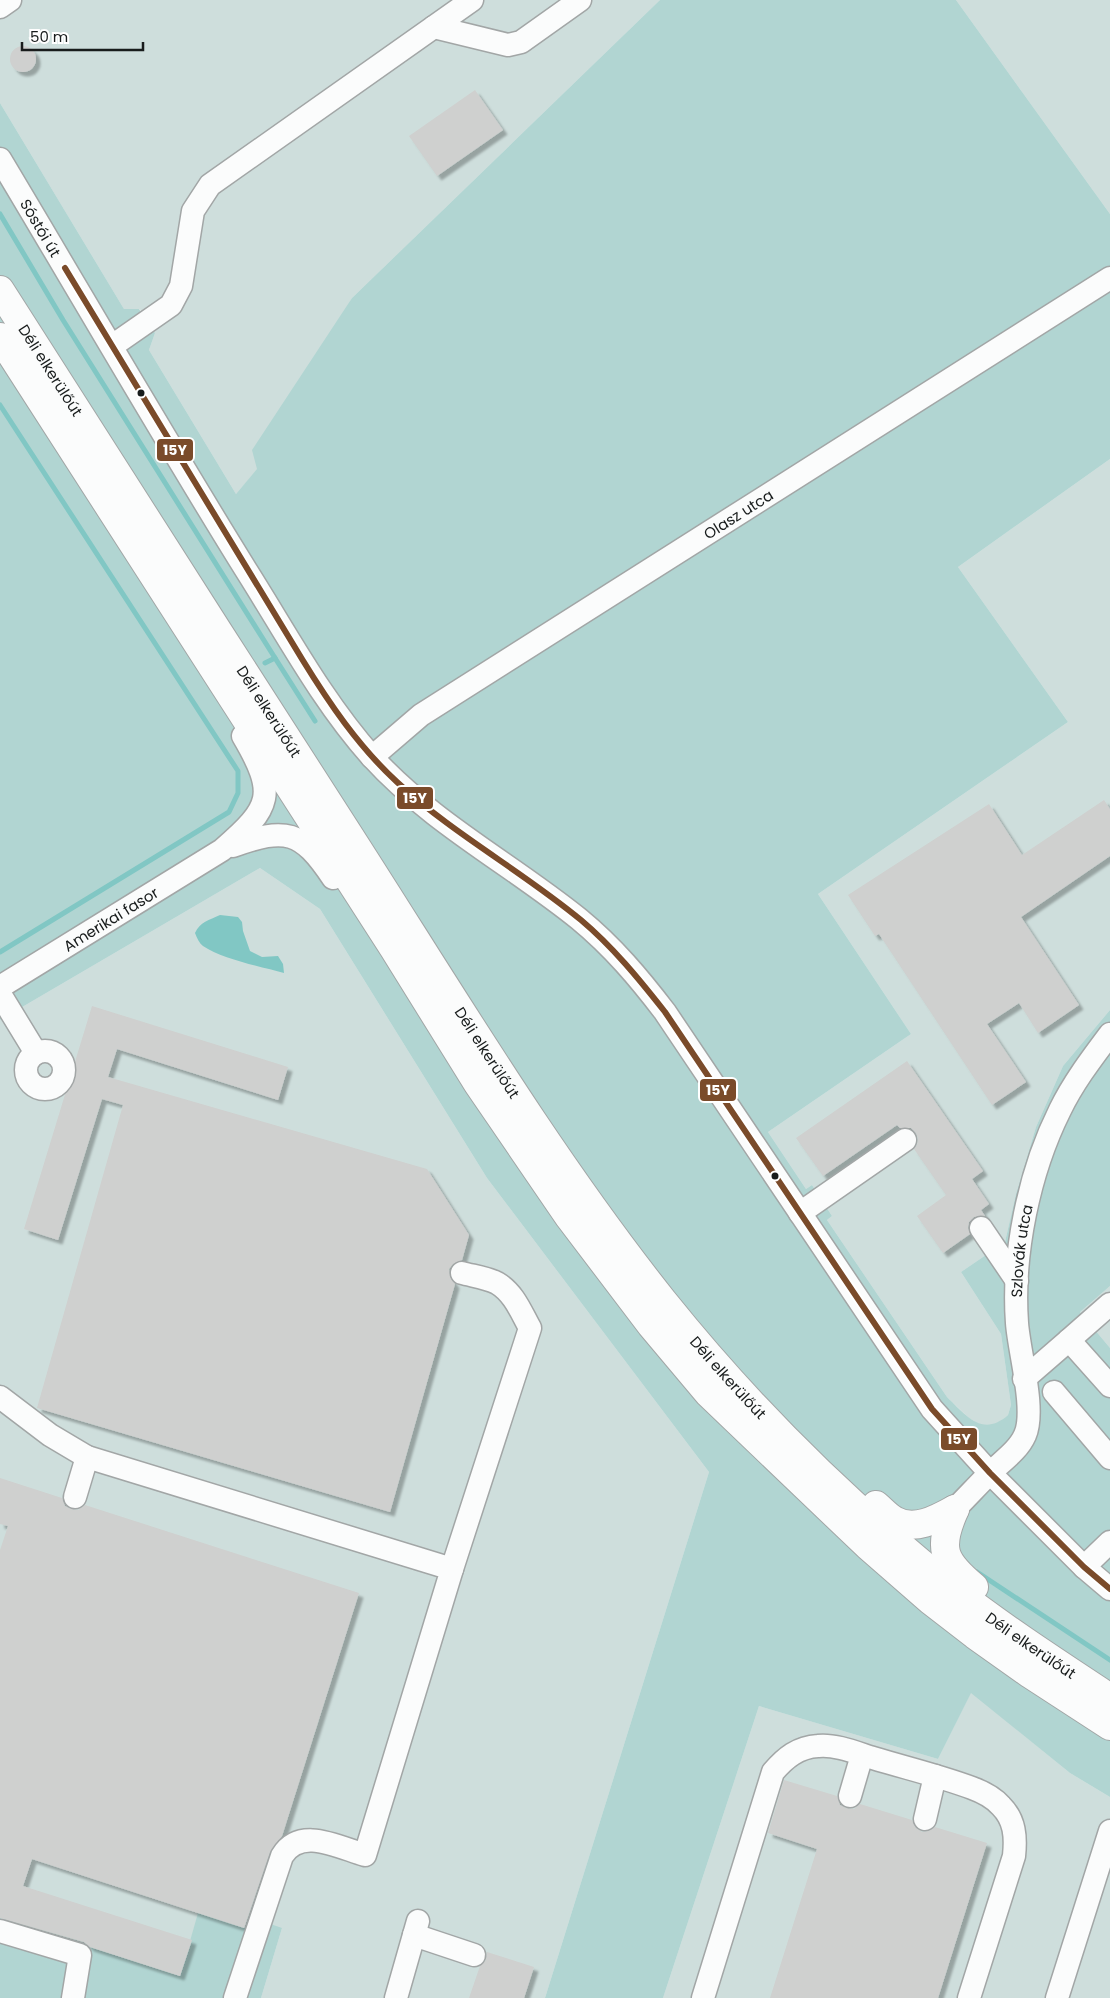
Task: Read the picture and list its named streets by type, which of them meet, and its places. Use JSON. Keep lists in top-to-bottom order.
{
  "streets": {
    "main road": ["Déli elkerülőút"],
    "street": [
      "Sóstói út",
      "Olasz utca",
      "Amerikai fasor",
      "Szlovák utca"
    ]
  },
  "crossings": [
    ["Sóstói út", "Olasz utca"],
    ["Sóstói út", "Szlovák utca"]
  ],
  "lines": ["transit line 15Y"],
  "scale_bar": "50 m"
}
